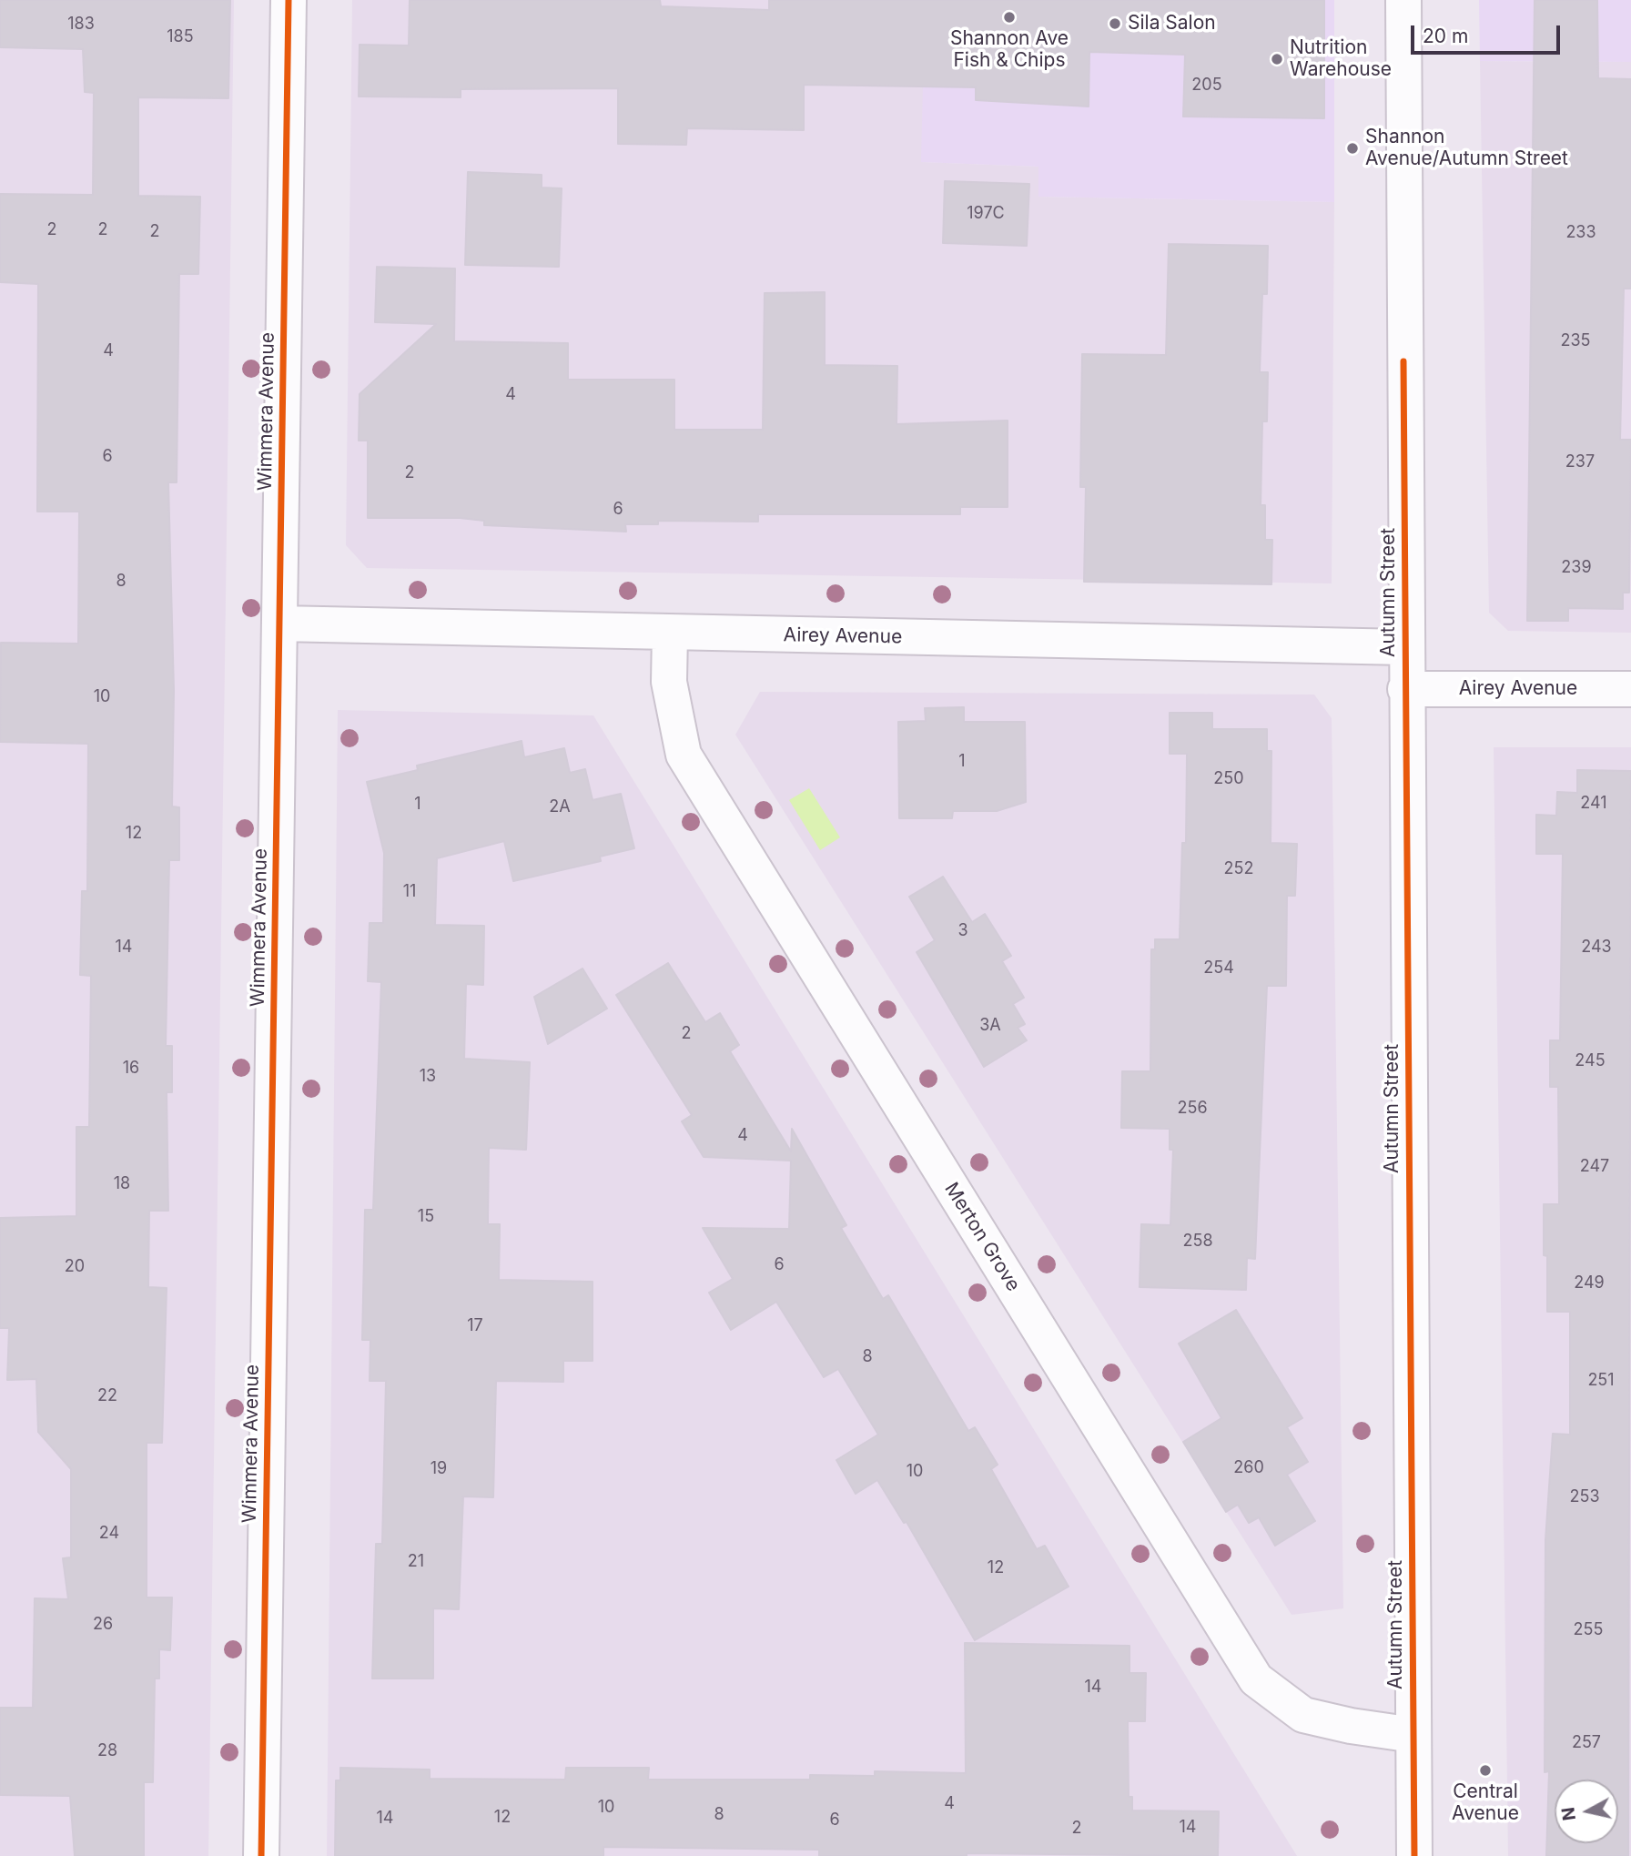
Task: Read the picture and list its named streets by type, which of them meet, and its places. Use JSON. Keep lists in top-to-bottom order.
{
  "streets": {
    "street": [
      "Wimmera Avenue",
      "Autumn Street",
      "Airey Avenue",
      "Merton Grove"
    ]
  },
  "crossings": [
    ["Wimmera Avenue", "Airey Avenue"],
    ["Autumn Street", "Airey Avenue"],
    ["Autumn Street", "Merton Grove"],
    ["Airey Avenue", "Merton Grove"]
  ],
  "places": [
    "Shannon Ave Fish & Chips",
    "Sila Salon",
    "Nutrition Warehouse",
    "Shannon Avenue/Autumn Street",
    "Central Avenue"
  ],
  "house_numbers": [
    "183",
    "185",
    "205",
    "197C",
    "2",
    "2",
    "2",
    "233",
    "235",
    "4",
    "4",
    "6",
    "237",
    "2",
    "6",
    "239",
    "8",
    "10",
    "1",
    "250",
    "241",
    "1",
    "2A",
    "12",
    "252",
    "11",
    "3",
    "14",
    "243",
    "254",
    "3A",
    "2",
    "245",
    "16",
    "13",
    "256",
    "4",
    "247",
    "18",
    "15",
    "258",
    "6",
    "20",
    "249",
    "17",
    "8",
    "251",
    "22",
    "260",
    "19",
    "10",
    "253",
    "24",
    "21",
    "12",
    "26",
    "255",
    "14",
    "257",
    "28",
    "4",
    "10",
    "8",
    "12",
    "14",
    "6",
    "14",
    "2"
  ],
  "scale_bar": "20 m",
  "north": "left"
}
